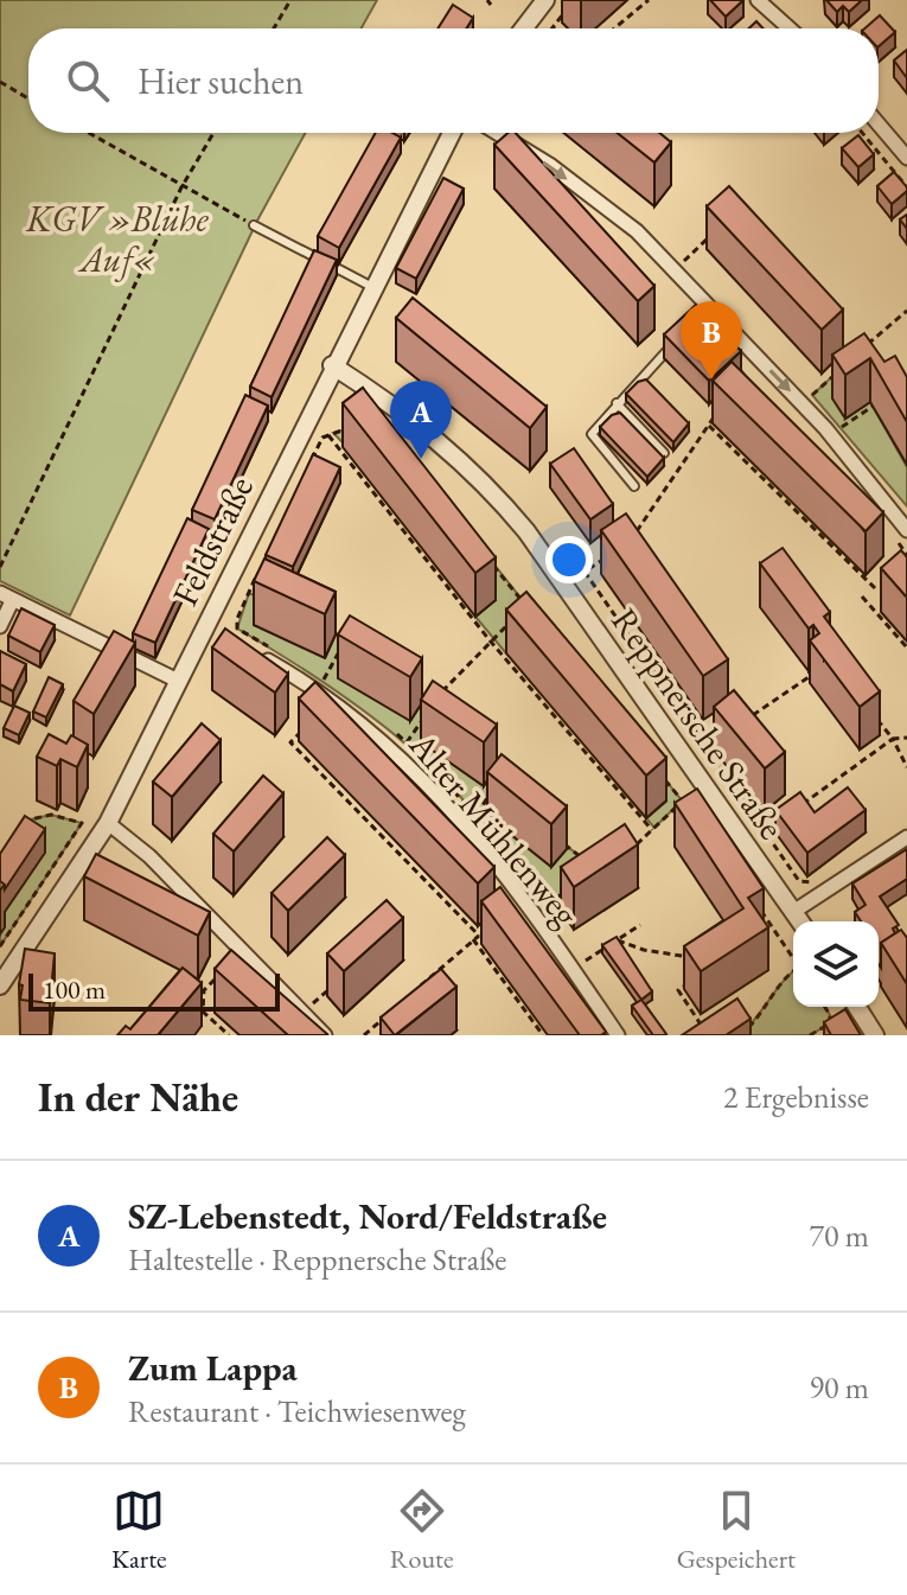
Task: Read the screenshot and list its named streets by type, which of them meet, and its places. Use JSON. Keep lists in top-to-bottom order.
{
  "streets": {
    "street": ["Feldstraße", "Reppnersche Straße", "Alter Mühlenweg"]
  },
  "crossings": [
    ["Feldstraße", "Reppnersche Straße"]
  ],
  "parks": ["KGV »Blühe Auf«"],
  "scale_bar": "100 m",
  "page": {
    "search": "Hier suchen",
    "pins": ["B", "A"],
    "scale": "100 m",
    "heading": ["In der Nähe", "2 Ergebnisse"],
    "list": [
      {
        "mark": "A",
        "name": "SZ-Lebenstedt, Nord/Feldstraße",
        "note": "Haltestelle · Reppnersche Straße",
        "value": "70 m"
      },
      {
        "mark": "B",
        "name": "Zum Lappa",
        "note": "Restaurant · Teichwiesenweg",
        "value": "90 m"
      }
    ],
    "nav": ["Karte", "Route", "Gespeichert"]
  }
}
